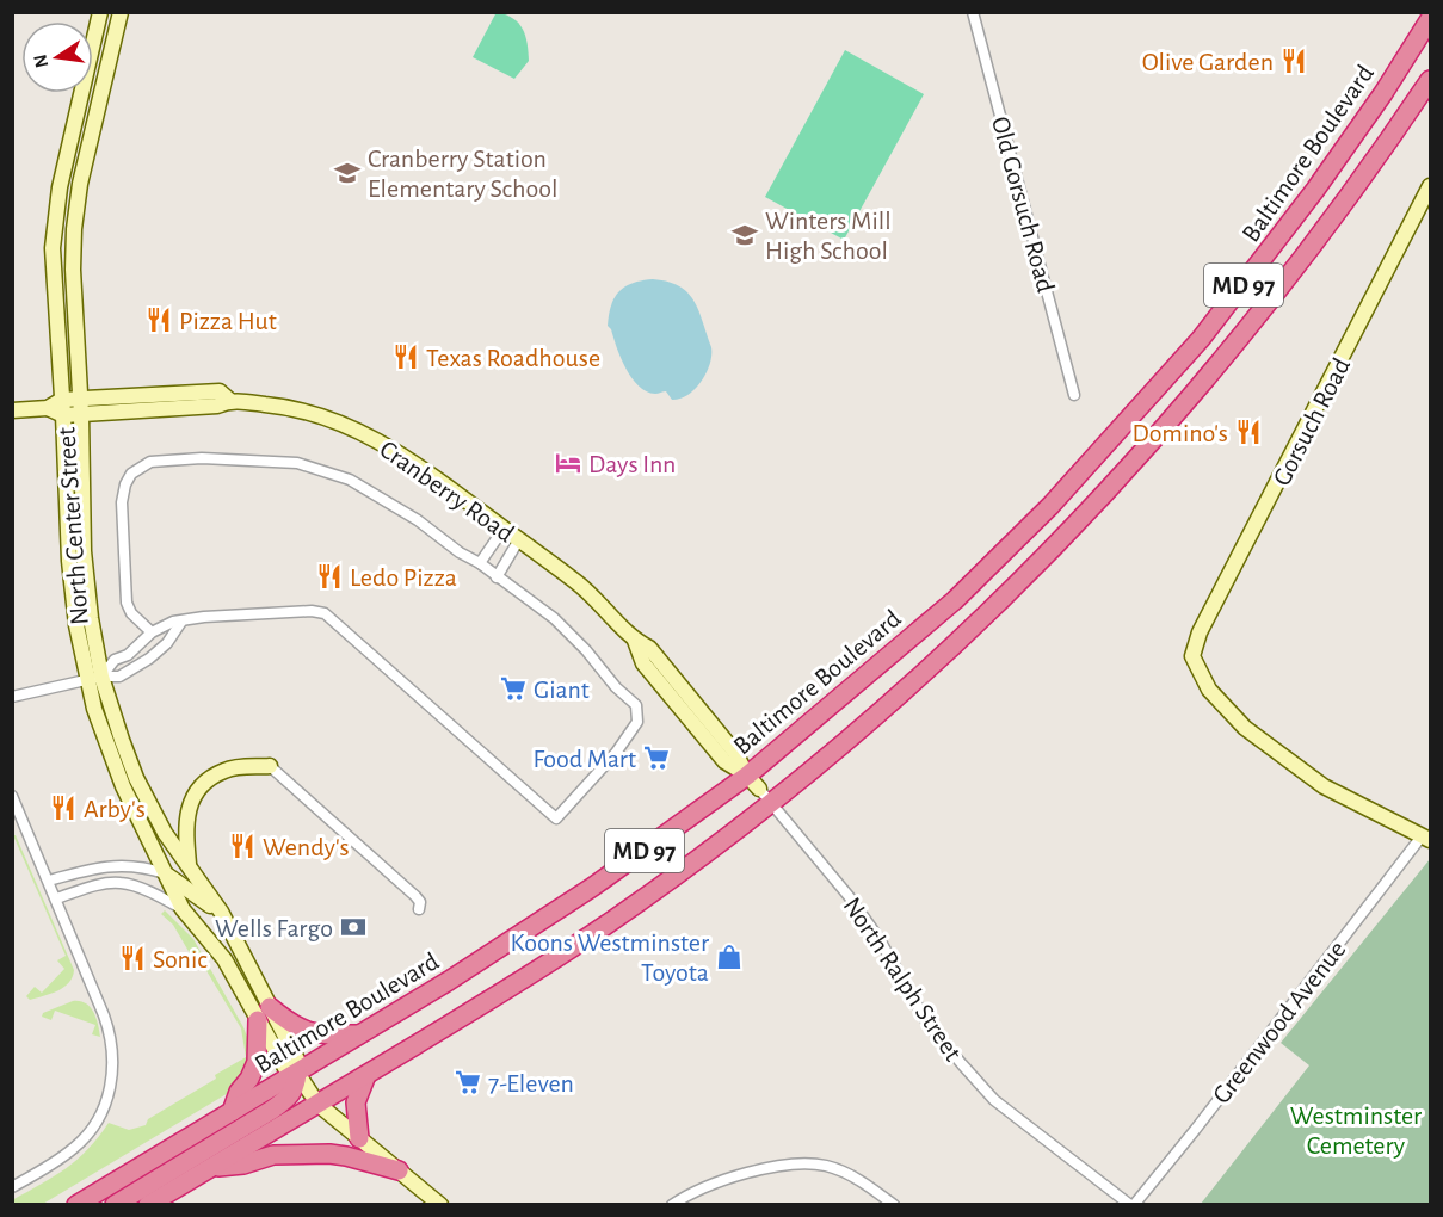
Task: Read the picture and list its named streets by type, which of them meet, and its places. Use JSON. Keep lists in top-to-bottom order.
{
  "streets": {
    "highway": ["Baltimore Boulevard", "MD 97"],
    "street": [
      "Old Gorsuch Road",
      "Gorsuch Road",
      "Cranberry Road",
      "North Center Street",
      "North Ralph Street",
      "Greenwood Avenue"
    ]
  },
  "crossings": [
    ["Baltimore Boulevard", "Cranberry Road"],
    ["Baltimore Boulevard", "North Center Street"],
    ["Baltimore Boulevard", "North Ralph Street"],
    ["MD 97", "North Center Street"],
    ["MD 97", "North Ralph Street"],
    ["Gorsuch Road", "Greenwood Avenue"],
    ["Cranberry Road", "North Center Street"],
    ["Cranberry Road", "North Ralph Street"],
    ["North Ralph Street", "Greenwood Avenue"]
  ],
  "parks": ["Westminster Cemetery"],
  "places": {
    "restaurant": [
      "Olive Garden",
      "Pizza Hut",
      "Texas Roadhouse",
      "Domino's",
      "Ledo Pizza",
      "Arby's",
      "Wendy's",
      "Sonic"
    ],
    "school or university": ["Cranberry Station Elementary School", "Winters Mill High School"],
    "hotel": ["Days Inn"],
    "supermarket": ["Giant", "Food Mart", "7-Eleven"],
    "bank": ["Wells Fargo"],
    "shop": ["Koons Westminster Toyota"]
  },
  "north": "left"
}
